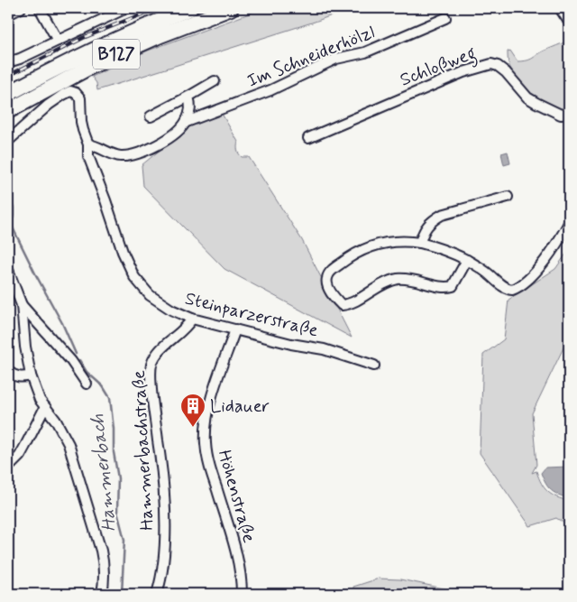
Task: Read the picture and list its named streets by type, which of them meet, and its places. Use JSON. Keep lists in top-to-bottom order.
{
  "streets": {
    "main road": ["B127"],
    "street": [
      "Im Schneiderhölzl",
      "Schloßweg",
      "Steinparzerstraße",
      "Hammerbachstraße",
      "Höhenstraße"
    ]
  },
  "crossings": [
    ["Im Schneiderhölzl", "Steinparzerstraße"],
    ["Steinparzerstraße", "Hammerbachstraße"],
    ["Steinparzerstraße", "Höhenstraße"]
  ],
  "water": ["Hammerbach"],
  "places": {
    "building": ["Lidauer"]
  }
}
